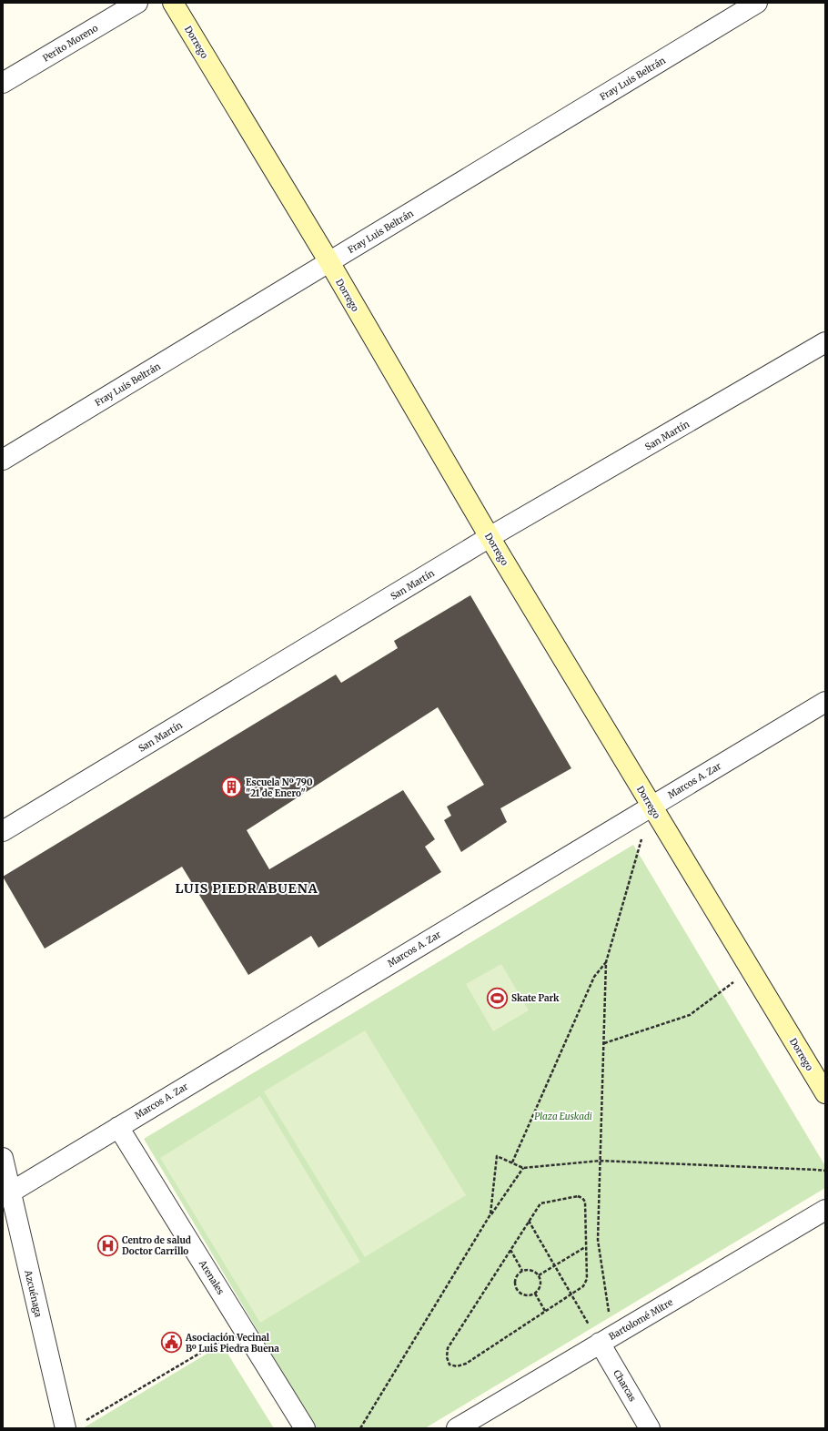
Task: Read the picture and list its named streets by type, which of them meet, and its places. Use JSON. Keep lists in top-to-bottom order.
{
  "streets": {
    "main road": ["Dorrego"],
    "street": [
      "Perito Moreno",
      "Fray Luis Beltrán",
      "San Martín",
      "Marcos A. Zar",
      "Arenales",
      "Azcuénaga",
      "Bartolomé Mitre",
      "Charcas"
    ]
  },
  "crossings": [
    ["Dorrego", "Fray Luis Beltrán"],
    ["Dorrego", "San Martín"],
    ["Dorrego", "Marcos A. Zar"],
    ["Marcos A. Zar", "Arenales"],
    ["Marcos A. Zar", "Azcuénaga"],
    ["Bartolomé Mitre", "Charcas"]
  ],
  "districts": ["LUIS PIEDRABUENA"],
  "parks": ["Plaza Euskadi"],
  "places": {
    "building": ["Escuela Nº 790 \"21 de Enero\""],
    "sports": ["Skate Park"],
    "hospital": ["Centro de salud Doctor Carrillo"],
    "public building": ["Asociación Vecinal Bº Luis Piedra Buena"]
  }
}
